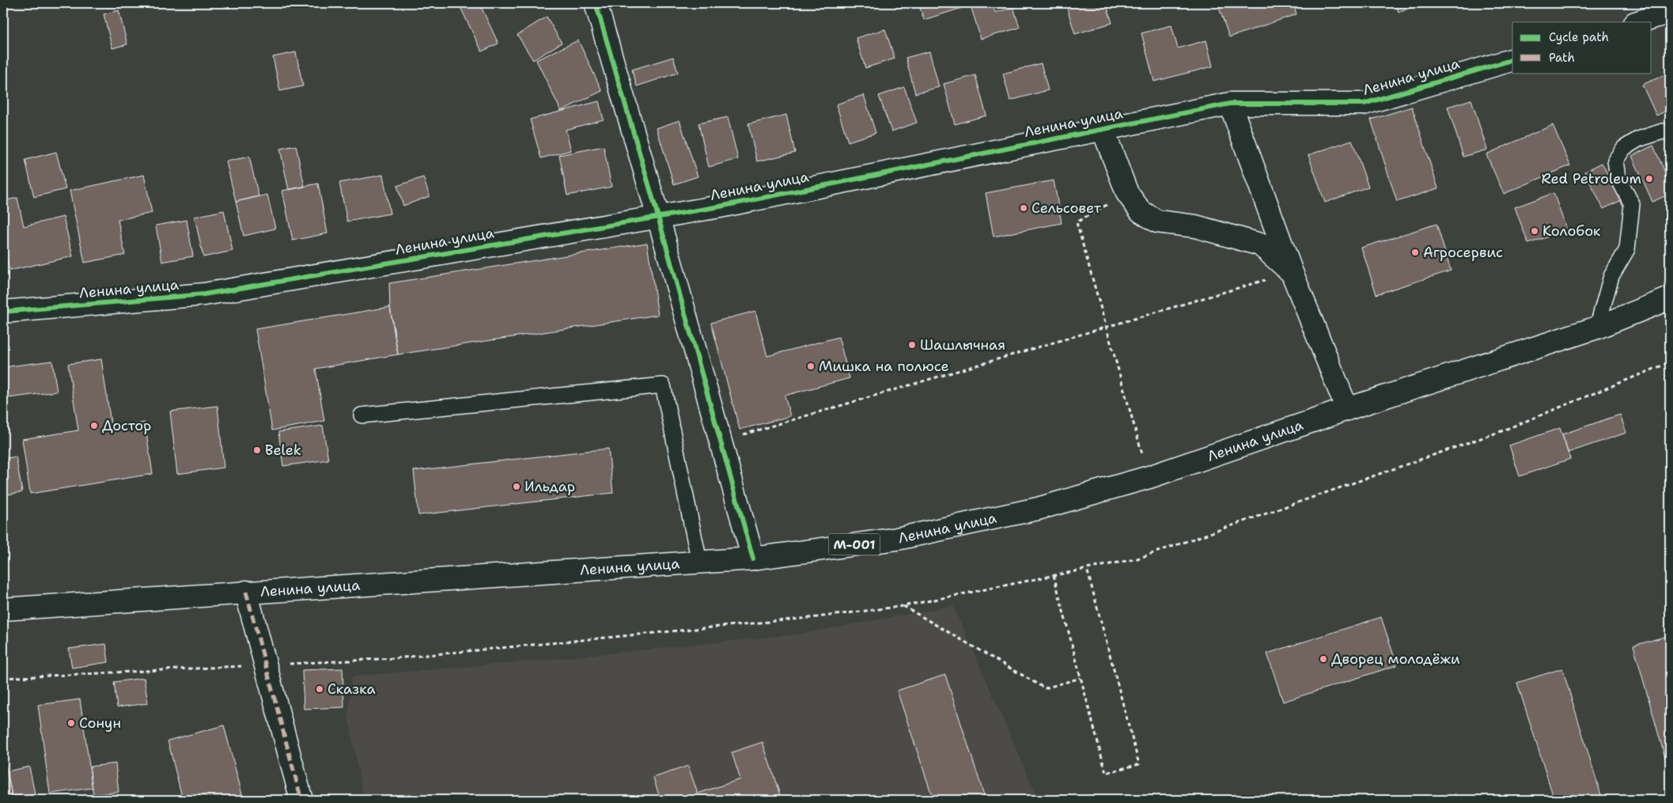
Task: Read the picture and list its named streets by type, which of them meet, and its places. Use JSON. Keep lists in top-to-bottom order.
{
  "streets": {
    "street": ["Ленина улица", "М-001"]
  },
  "places": [
    "Red Petroleum",
    "Сельсовет",
    "Колобок",
    "Агросервис",
    "Шашлычная",
    "Мишка на полюсе",
    "Достор",
    "Belek",
    "Ильдар",
    "Дворец молодёжи",
    "Сказка",
    "Сонун"
  ],
  "legend": ["Cycle path", "Path"]
}
